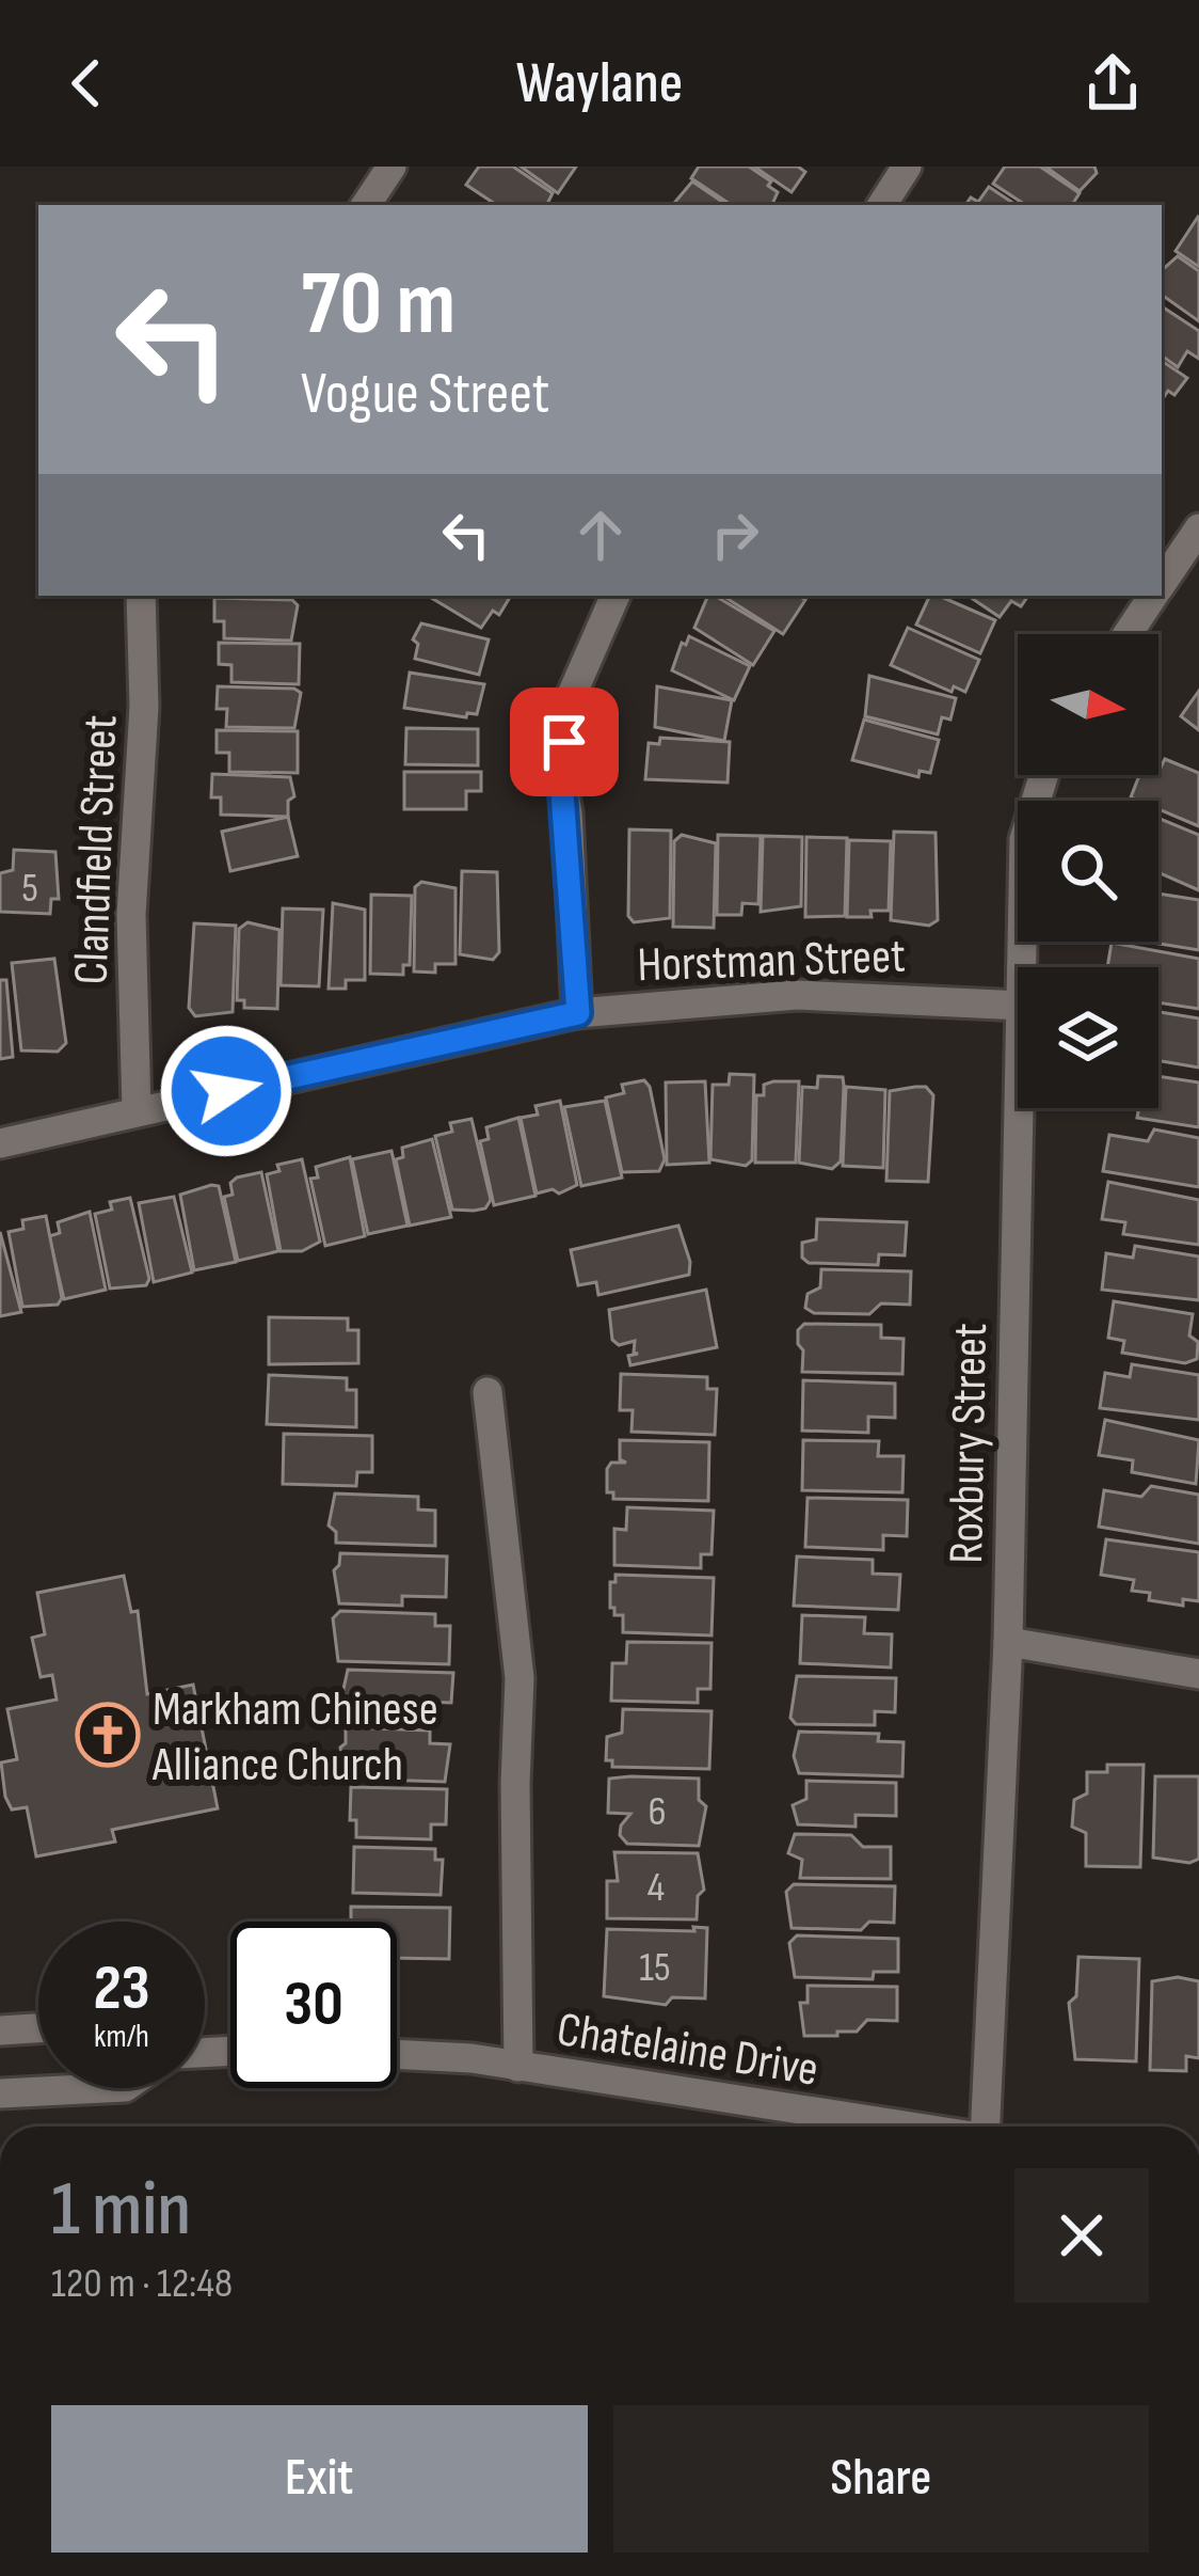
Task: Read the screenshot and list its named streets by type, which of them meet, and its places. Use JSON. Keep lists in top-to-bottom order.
{
  "streets": {
    "street": [
      "Clandfield Street",
      "Horstman Street",
      "Roxbury Street",
      "Chatelaine Drive"
    ]
  },
  "crossings": [
    ["Clandfield Street", "Horstman Street"]
  ],
  "places": {
    "church": ["Markham Chinese Alliance Church"]
  },
  "house_numbers": [
    "5",
    "6",
    "4",
    "15"
  ],
  "north": "right",
  "page": {
    "header": "Waylane",
    "turn": ["70 m", "Vogue Street"],
    "speed": "23 km/h",
    "limit": "30",
    "heading": ["1 min", "120 m · 12:48"],
    "buttons": ["Exit", "Share"]
  }
}
